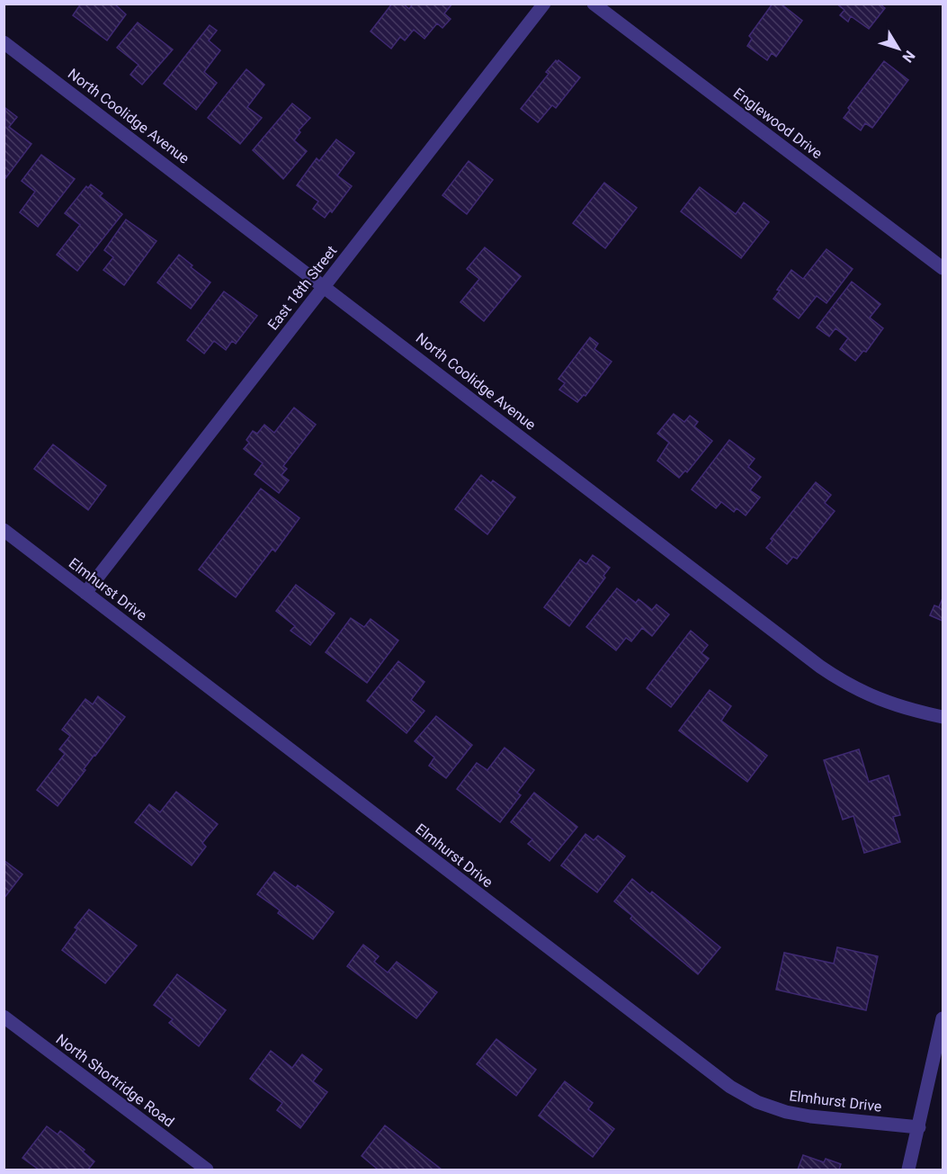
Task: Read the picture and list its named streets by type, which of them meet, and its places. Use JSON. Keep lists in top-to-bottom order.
{
  "streets": {
    "street": [
      "North Coolidge Avenue",
      "Englewood Drive",
      "East 18th Street",
      "Elmhurst Drive",
      "North Shortridge Road"
    ]
  },
  "crossings": [
    ["North Coolidge Avenue", "East 18th Street"],
    ["East 18th Street", "Elmhurst Drive"]
  ],
  "north": "bottom right"
}
